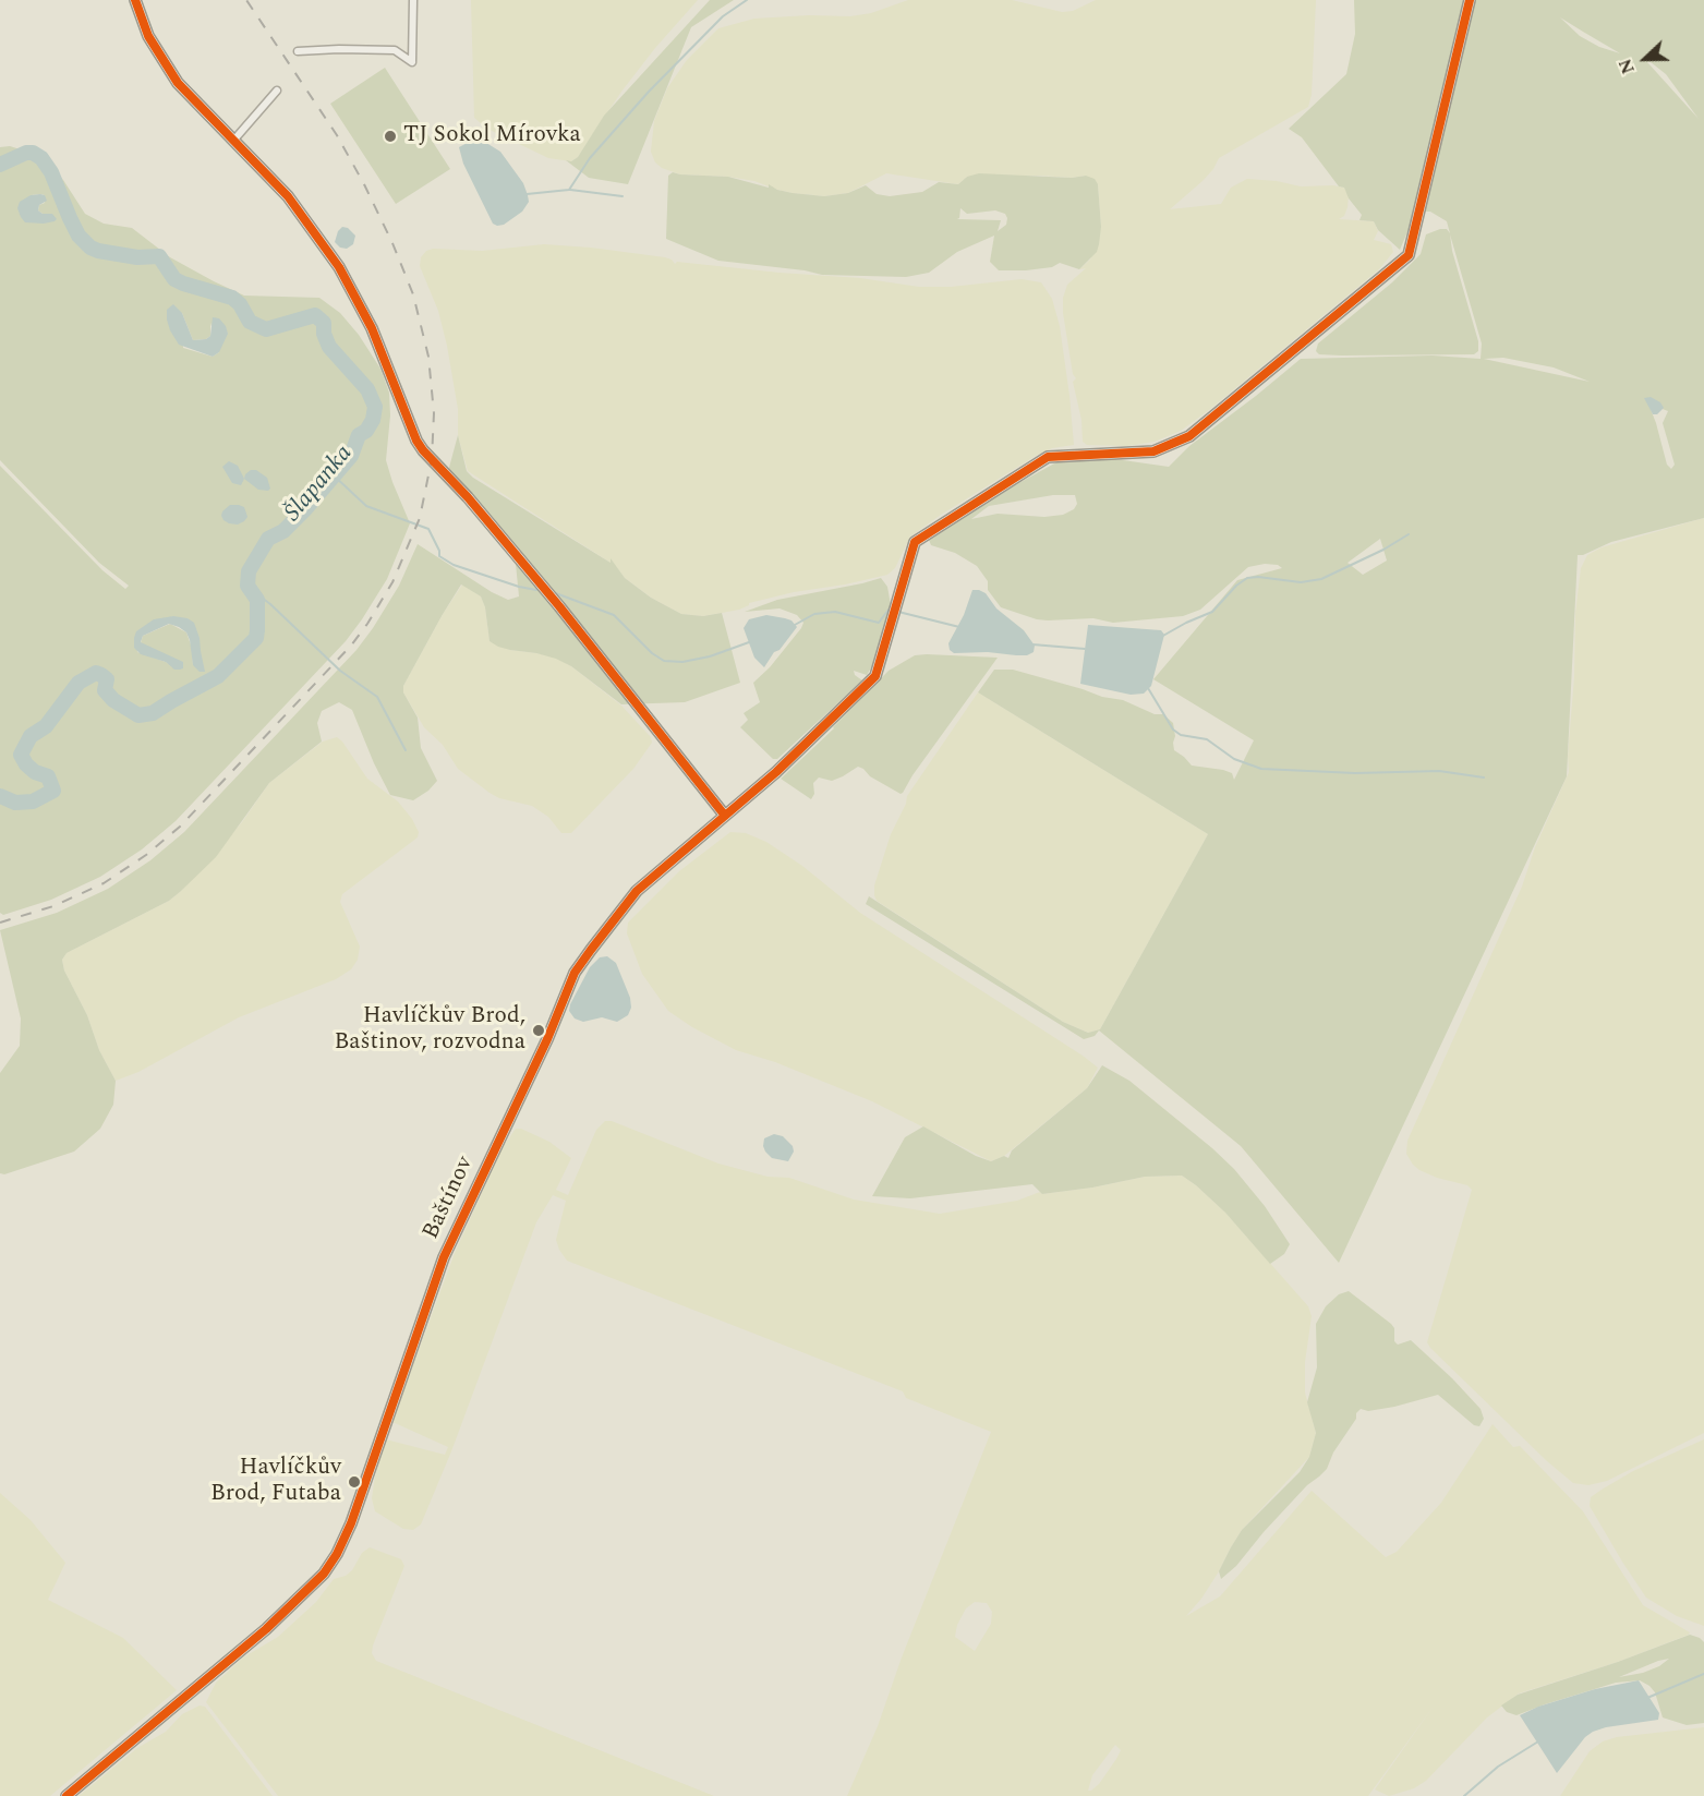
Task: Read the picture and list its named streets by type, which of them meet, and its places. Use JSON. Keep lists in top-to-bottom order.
{
  "streets": {
    "street": ["Baštínov"]
  },
  "water": ["Šlapanka"],
  "places": ["TJ Sokol Mírovka", "Havlíčkův Brod, Baštinov, rozvodna", "Havlíčkův Brod, Futaba"],
  "north": "left"
}
